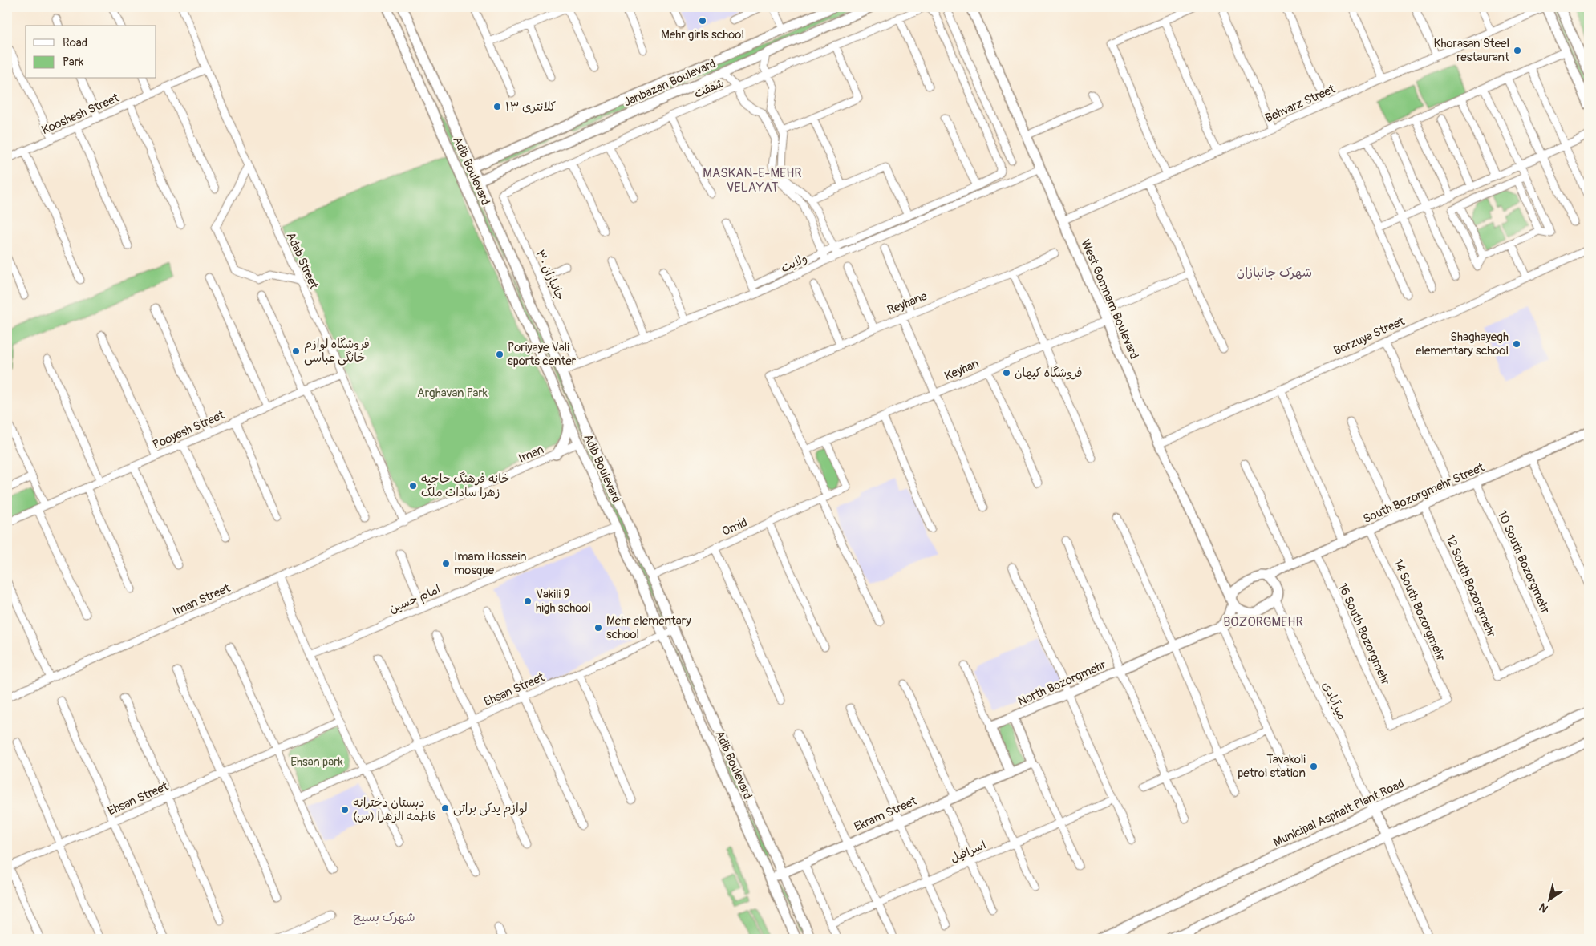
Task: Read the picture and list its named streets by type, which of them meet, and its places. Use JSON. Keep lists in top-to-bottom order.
{
  "streets": {
    "main road": [
      "Janbazan Boulevard",
      "Adib Boulevard",
      "West Gomnam Boulevard",
      "South Bozorgmehr Street",
      "North Bozorgmehr",
      "Municipal Asphalt Plant Road",
      "Ekram Street"
    ],
    "street": [
      "شفقت",
      "Behvarz Street",
      "Kooshesh Street",
      "Adab Street",
      "ولایت",
      "جانبازان ۳۰",
      "Reyhane",
      "Borzuya Street",
      "Keyhan",
      "Pooyesh Street",
      "Iman",
      "Omid",
      "10 South Bozorgmehr",
      "12 South Bozorgmehr",
      "امام حسین",
      "Iman Street",
      "14 South Bozorgmehr",
      "16 South Bozorgmehr",
      "Ehsan Street",
      "میرآبادی",
      "اسرافیل"
    ]
  },
  "crossings": [
    ["Janbazan Boulevard", "Adib Boulevard"],
    ["شفقت", "جانبازان ۳۰"],
    ["Behvarz Street", "West Gomnam Boulevard"],
    ["Kooshesh Street", "Adab Street"],
    ["Adib Boulevard", "ولایت"],
    ["Adib Boulevard", "Iman"],
    ["Adib Boulevard", "Omid"],
    ["Adib Boulevard", "امام حسین"],
    ["Adib Boulevard", "Ehsan Street"],
    ["Adib Boulevard", "Ekram Street"],
    ["Adab Street", "Pooyesh Street"],
    ["Adab Street", "Iman"],
    ["Adab Street", "Iman Street"],
    ["ولایت", "جانبازان ۳۰"],
    ["ولایت", "West Gomnam Boulevard"],
    ["West Gomnam Boulevard", "Borzuya Street"],
    ["West Gomnam Boulevard", "Keyhan"],
    ["West Gomnam Boulevard", "South Bozorgmehr Street"],
    ["West Gomnam Boulevard", "North Bozorgmehr"],
    ["West Gomnam Boulevard", "میرآبادی"],
    ["Keyhan", "Omid"],
    ["Iman", "Iman Street"],
    ["South Bozorgmehr Street", "10 South Bozorgmehr"],
    ["South Bozorgmehr Street", "12 South Bozorgmehr"],
    ["South Bozorgmehr Street", "14 South Bozorgmehr"],
    ["South Bozorgmehr Street", "16 South Bozorgmehr"],
    ["South Bozorgmehr Street", "North Bozorgmehr"],
    ["South Bozorgmehr Street", "میرآبادی"],
    ["10 South Bozorgmehr", "12 South Bozorgmehr"],
    ["14 South Bozorgmehr", "16 South Bozorgmehr"],
    ["North Bozorgmehr", "میرآبادی"],
    ["میرآبادی", "Municipal Asphalt Plant Road"]
  ],
  "districts": [
    "MASKAN-E-MEHR VELAYAT",
    "شهرک جانبازان",
    "BOZORGMEHR",
    "شهرک بسیج"
  ],
  "parks": ["Arghavan Park", "Ehsan park"],
  "places": [
    "Mehr girls school",
    "Khorasan Steel restaurant",
    "کلانتری ۱۳",
    "Shaghayegh elementary school",
    "فروشگاه لوازم خانگی عباسی",
    "Poriyaye Vali sports center",
    "فروشگاه کیهان",
    "خانه فرهنگ حاجیه زهرا سادات ملک",
    "Imam Hossein mosque",
    "Vakili 9 high school",
    "Mehr elementary school",
    "Tavakoli petrol station",
    "لوازم یدکی براتی",
    "دبستان دخترانه فاطمه الزهرا (س)"
  ],
  "legend": ["Road", "Park"],
  "north": "bottom left"
}
